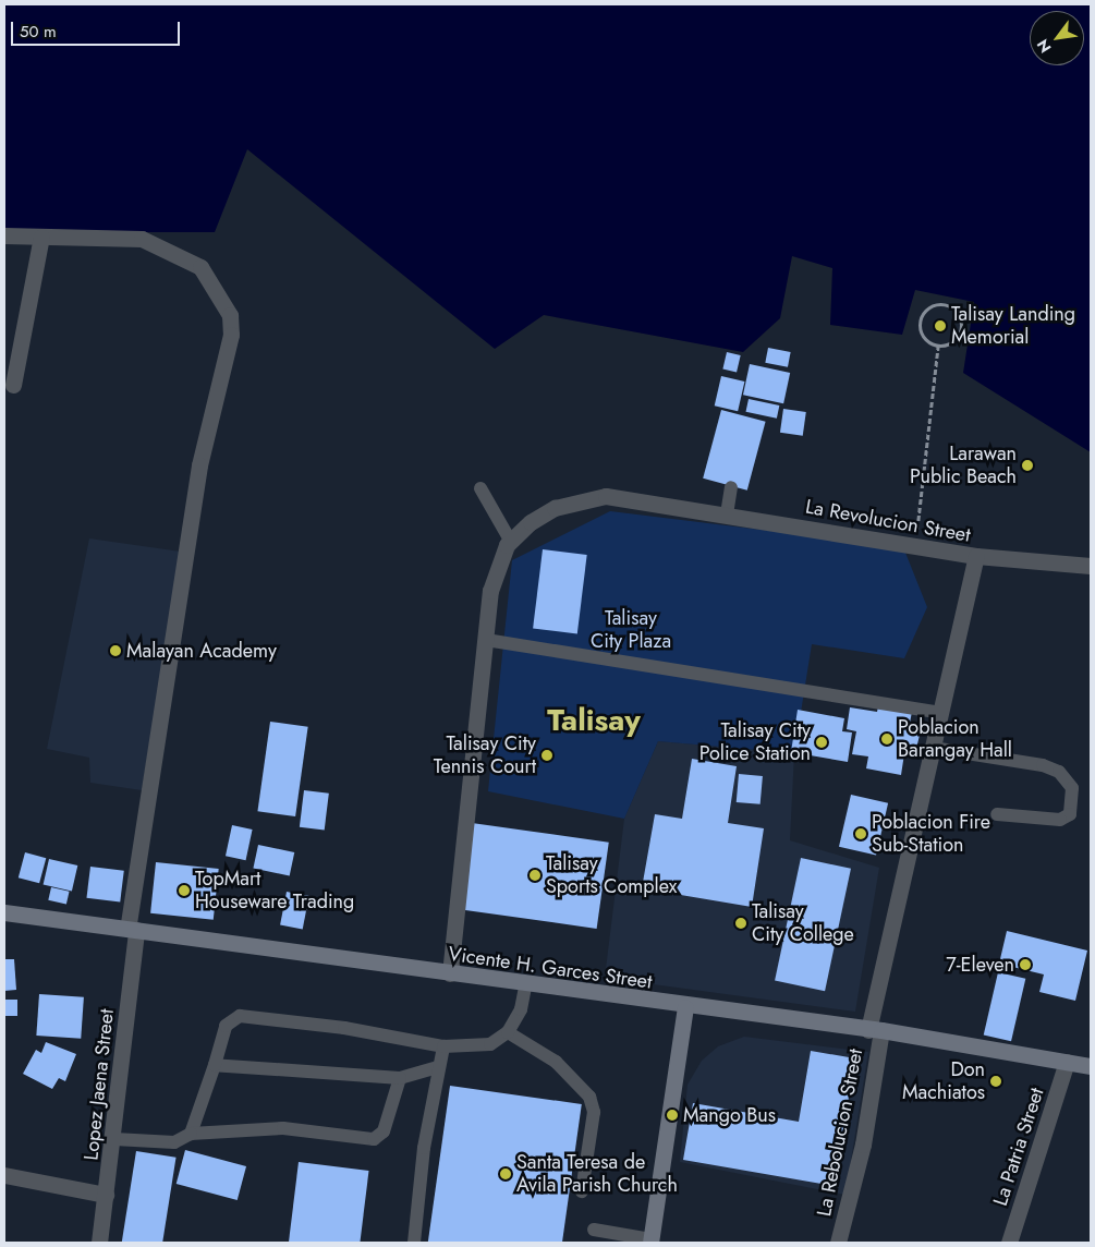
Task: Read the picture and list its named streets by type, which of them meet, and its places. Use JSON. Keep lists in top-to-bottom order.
{
  "streets": {
    "street": [
      "La Revolucion Street",
      "Vicente H. Garces Street",
      "Lopez Jaena Street",
      "La Rebolucion Street",
      "La Patria Street"
    ]
  },
  "crossings": [
    ["La Revolucion Street", "Vicente H. Garces Street"],
    ["La Revolucion Street", "La Rebolucion Street"],
    ["Vicente H. Garces Street", "Lopez Jaena Street"],
    ["Vicente H. Garces Street", "La Rebolucion Street"],
    ["Vicente H. Garces Street", "La Patria Street"]
  ],
  "districts": ["Talisay"],
  "parks": ["Talisay City Plaza"],
  "places": [
    "Talisay Landing Memorial",
    "Larawan Public Beach",
    "Malayan Academy",
    "Poblacion Barangay Hall",
    "Talisay City Police Station",
    "Talisay City Tennis Court",
    "Poblacion Fire Sub-Station",
    "Talisay Sports Complex",
    "TopMart Houseware Trading",
    "Talisay City College",
    "7-Eleven",
    "Don Machiatos",
    "Mango Bus",
    "Santa Teresa de Avila Parish Church"
  ],
  "scale_bar": "50 m",
  "north": "bottom left"
}
